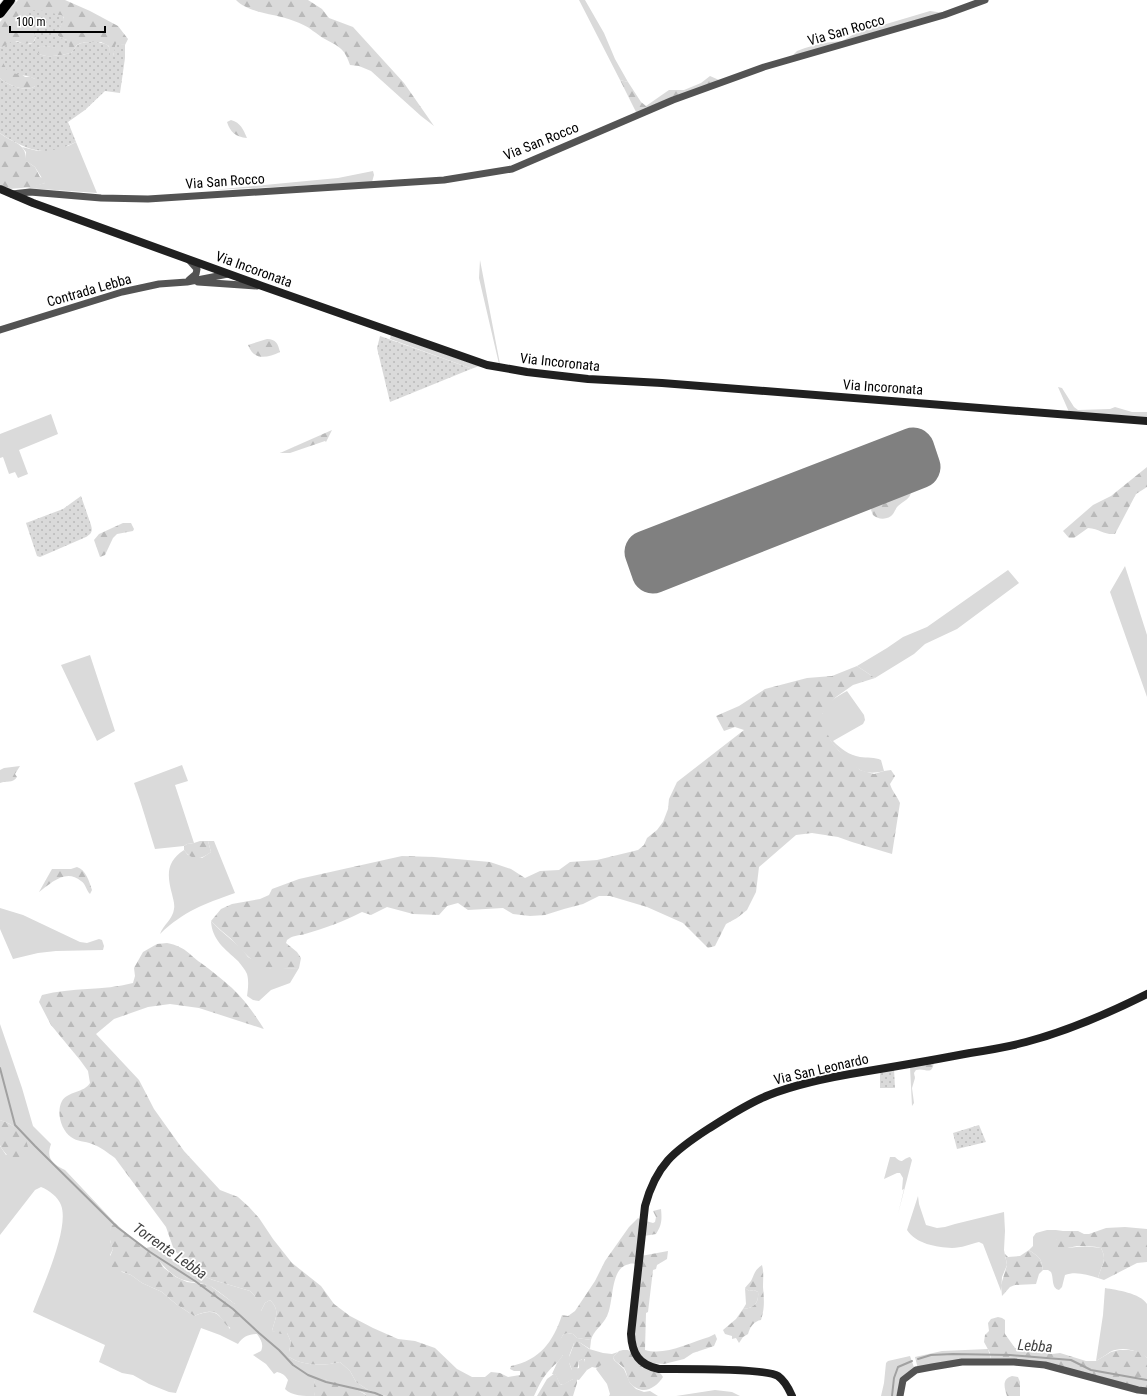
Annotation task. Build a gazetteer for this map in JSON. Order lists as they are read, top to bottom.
{
  "streets": {
    "main road": ["Via Incoronata", "Via San Leonardo"],
    "street": ["Via San Rocco", "Contrada Lebba"]
  },
  "crossings": [
    ["Via San Rocco", "Via Incoronata"]
  ],
  "water": ["Torrente Lebba", "Lebba"],
  "scale_bar": "100 m"
}
